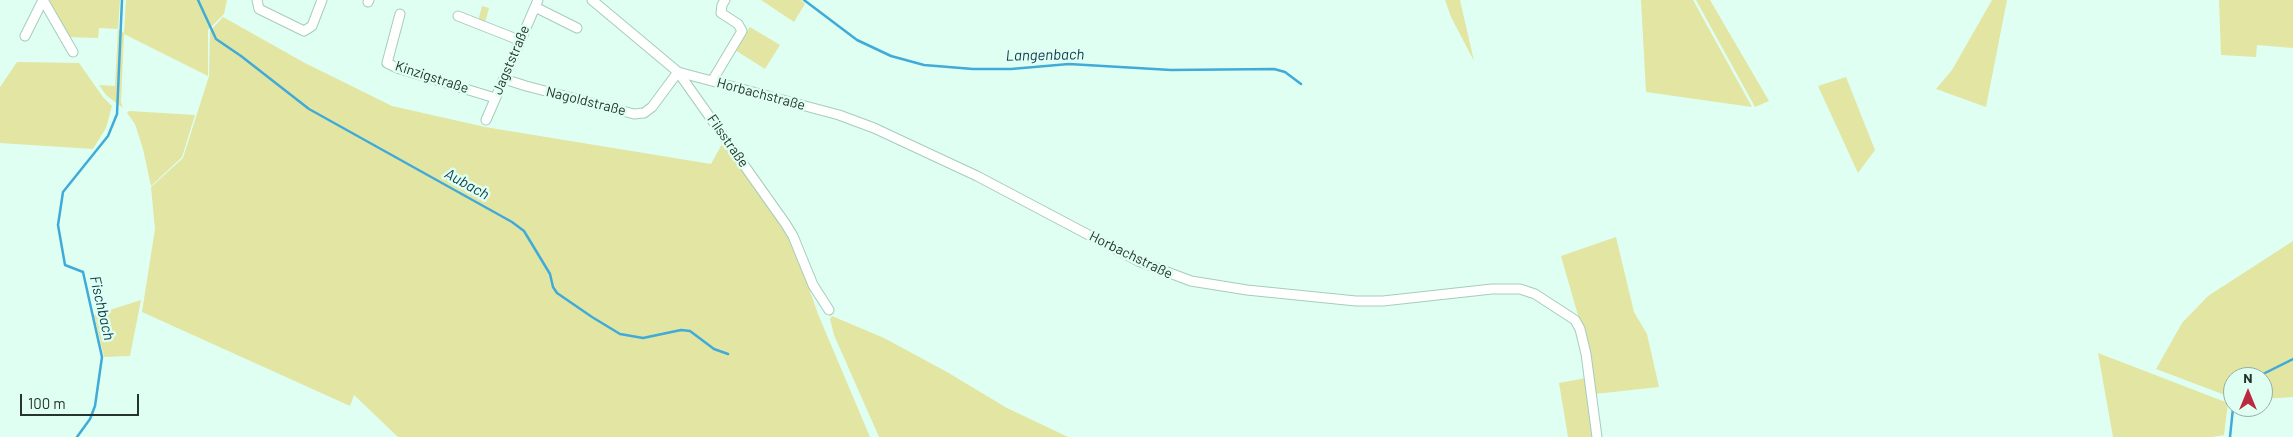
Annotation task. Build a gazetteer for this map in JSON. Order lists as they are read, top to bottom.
{
  "streets": {
    "street": [
      "Jagststraße",
      "Kinzigstraße",
      "Horbachstraße",
      "Nagoldstraße",
      "Filsstraße"
    ]
  },
  "crossings": [
    ["Jagststraße", "Kinzigstraße"],
    ["Jagststraße", "Nagoldstraße"],
    ["Horbachstraße", "Nagoldstraße"],
    ["Horbachstraße", "Filsstraße"],
    ["Nagoldstraße", "Filsstraße"]
  ],
  "water": ["Langenbach", "Aubach", "Fischbach"],
  "scale_bar": "100 m",
  "north": "top"
}
